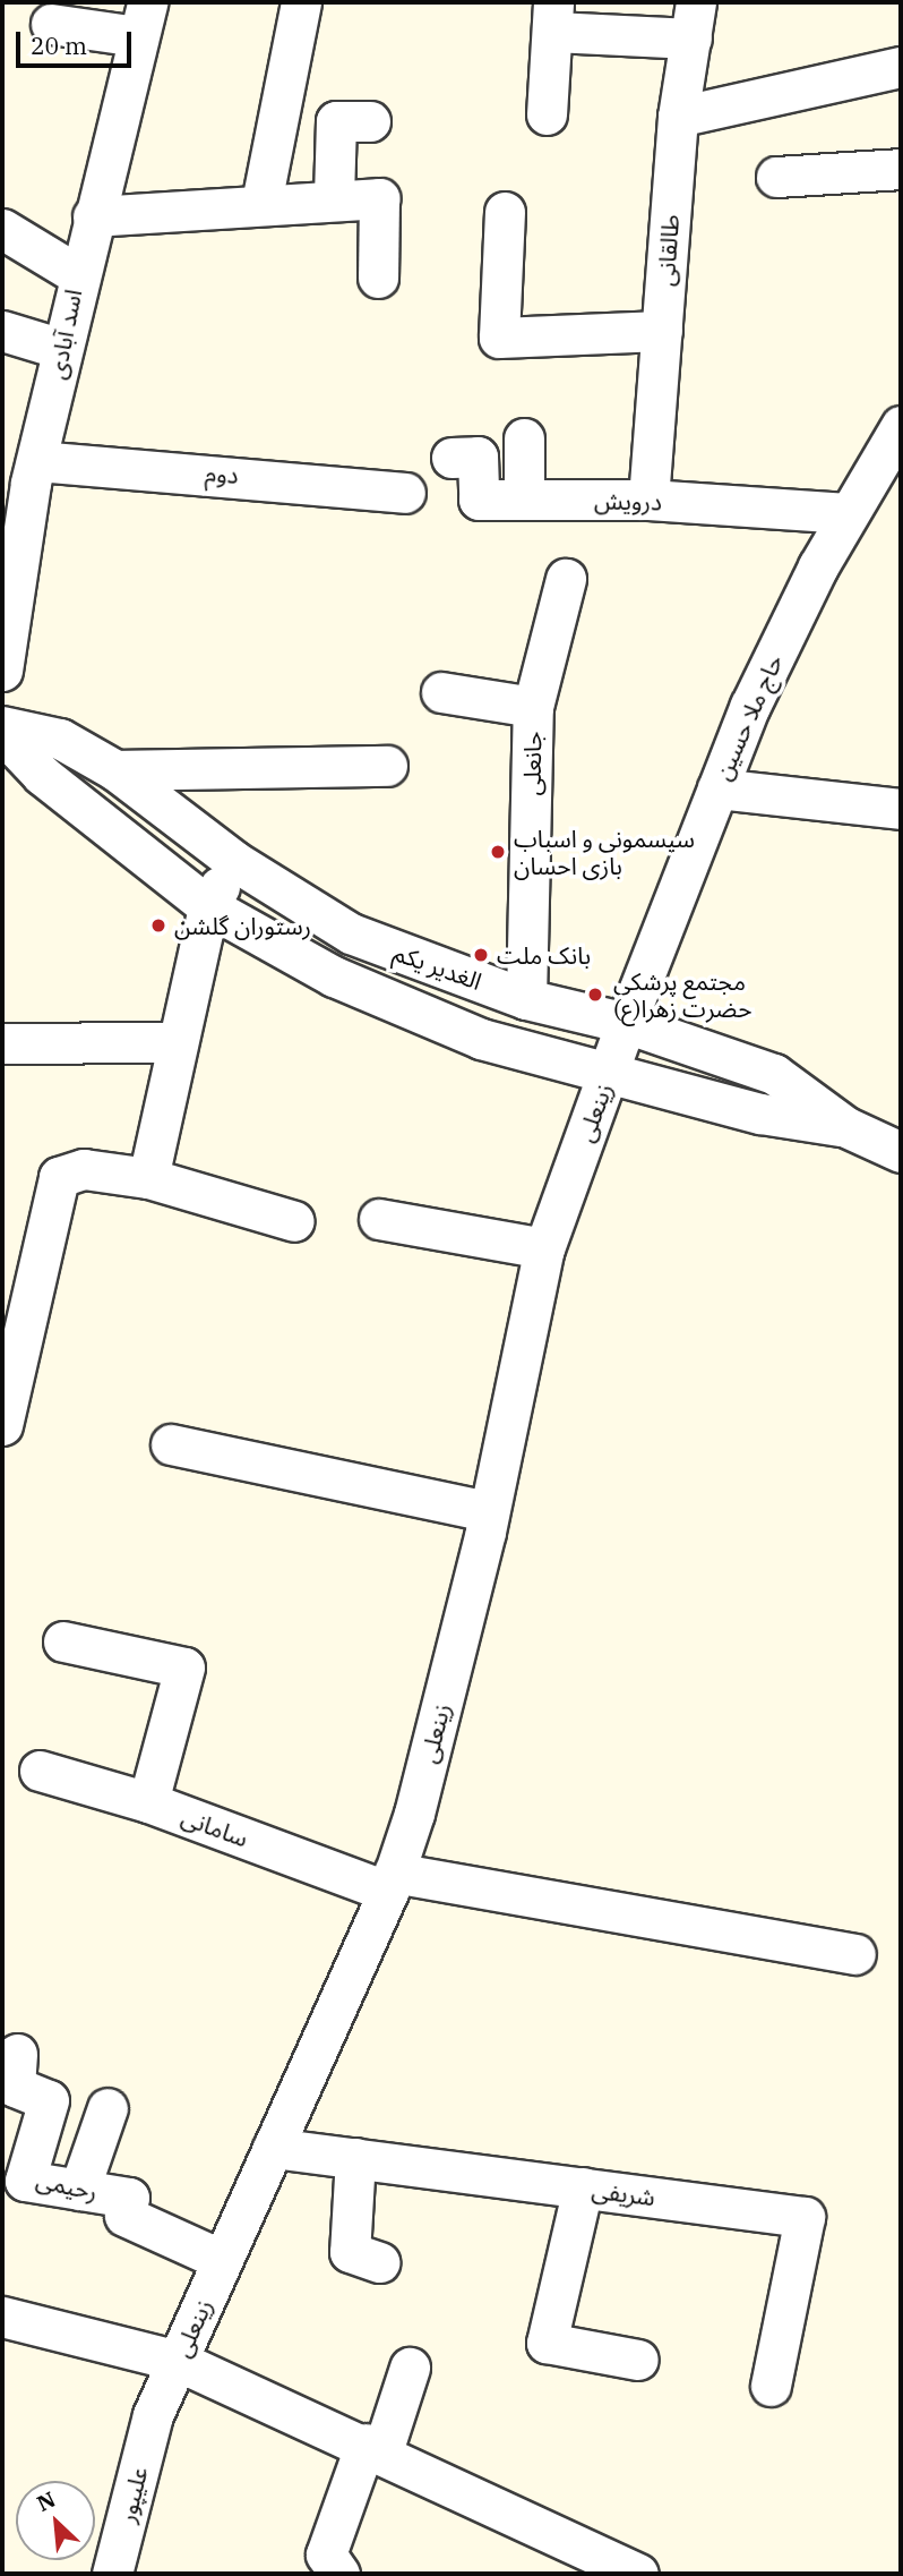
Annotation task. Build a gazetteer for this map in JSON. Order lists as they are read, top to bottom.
{
  "streets": {
    "street": [
      "طالقانی",
      "اسد آبادی",
      "دوم",
      "درویش",
      "حاج ملا حسین",
      "جانعلی",
      "الغدیر یکم",
      "زینعلی",
      "سامانی",
      "رحیمی",
      "شریفی",
      "علیپور"
    ]
  },
  "crossings": [
    ["طالقانی", "درویش"],
    ["اسد آبادی", "دوم"],
    ["درویش", "حاج ملا حسین"],
    ["حاج ملا حسین", "الغدیر یکم"],
    ["حاج ملا حسین", "زینعلی"],
    ["جانعلی", "الغدیر یکم"],
    ["الغدیر یکم", "زینعلی"],
    ["زینعلی", "سامانی"],
    ["زینعلی", "رحیمی"],
    ["زینعلی", "شریفی"],
    ["زینعلی", "علیپور"]
  ],
  "places": [
    "سیسمونی و اسباب بازی احسان",
    "رستوران گلشن",
    "بانک ملت",
    "مجتمع پرشکی حضرت زهرا(ع)"
  ],
  "scale_bar": "20 m",
  "north": "top left"
}
